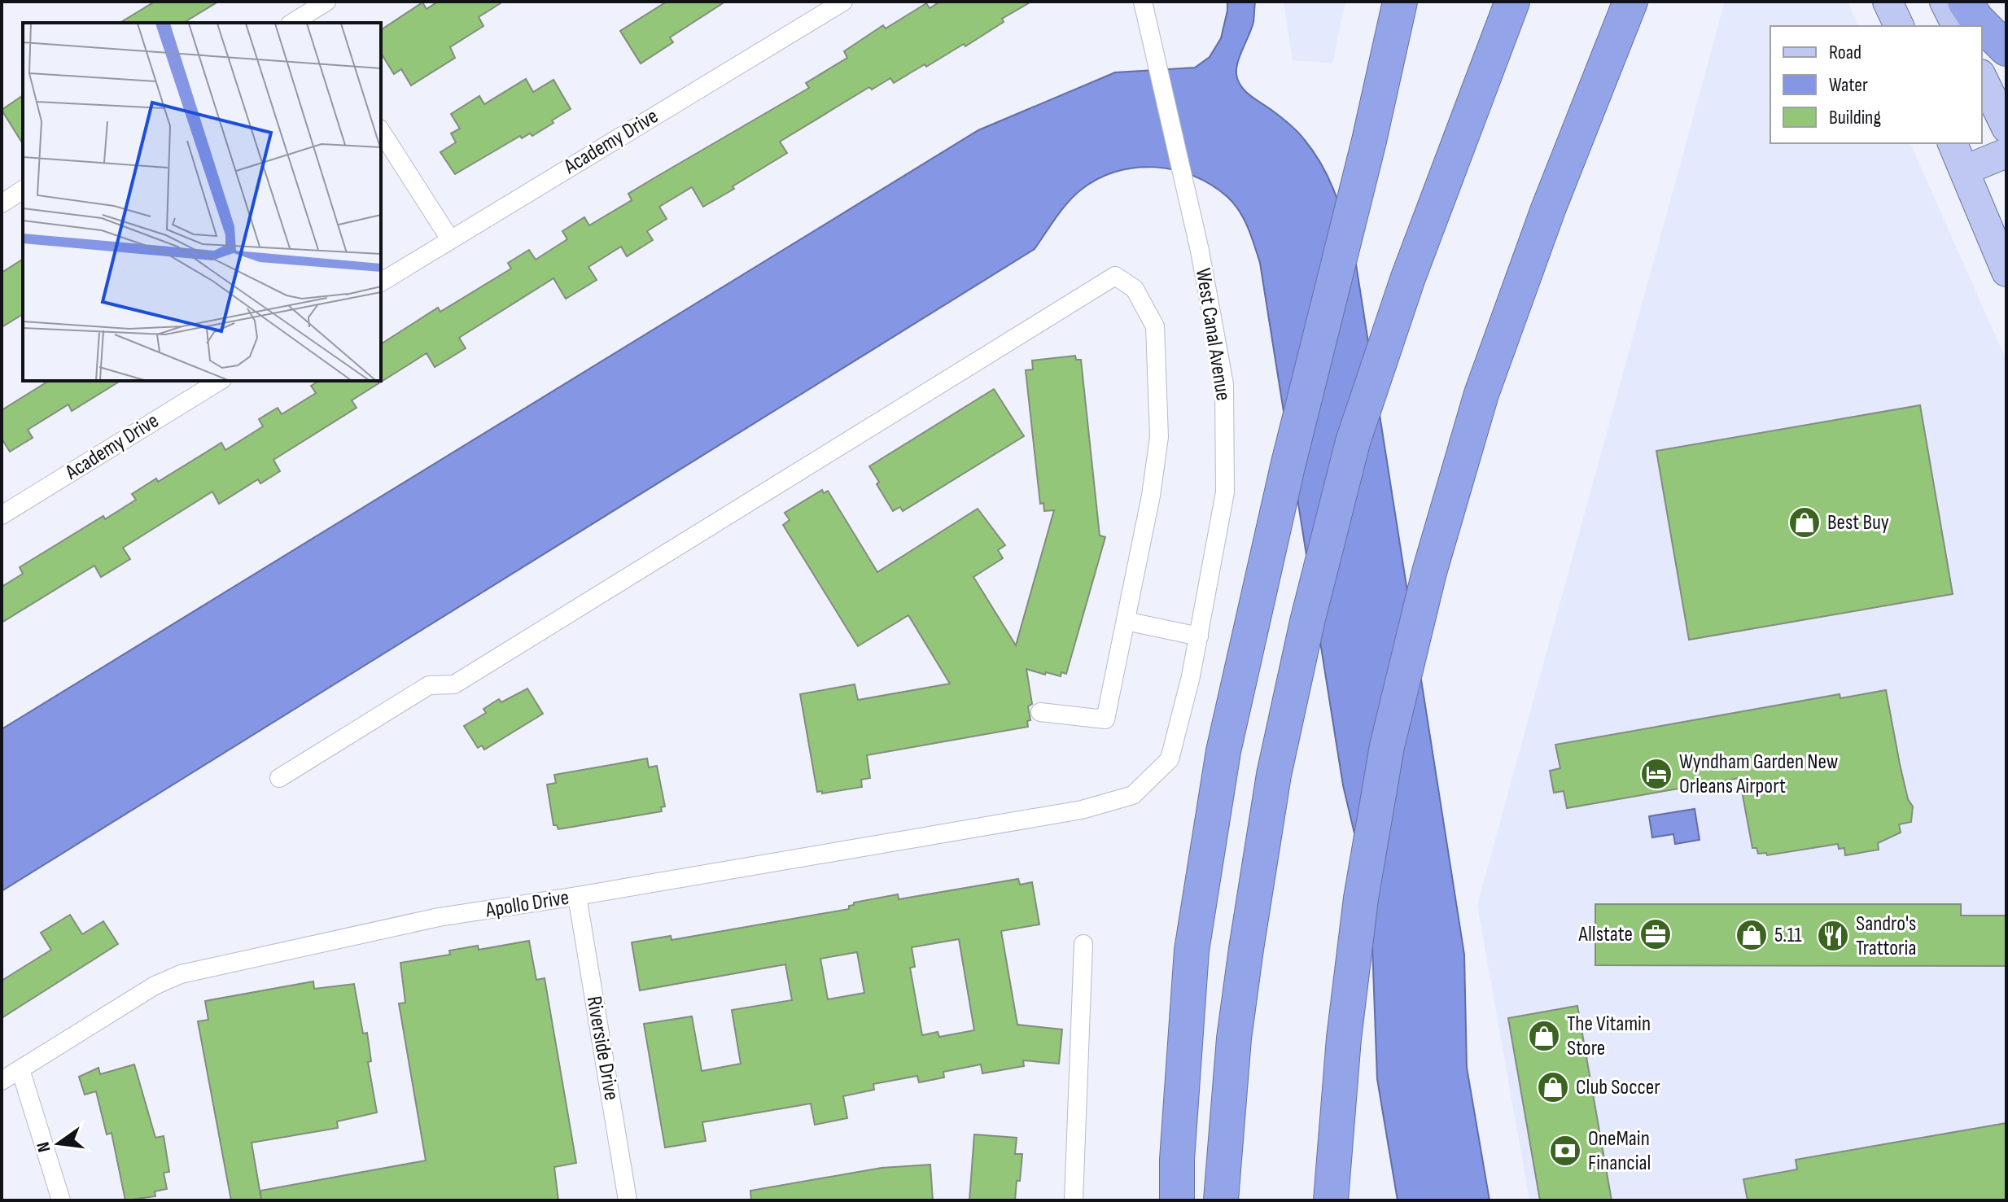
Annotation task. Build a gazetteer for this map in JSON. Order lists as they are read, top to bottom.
{
  "streets": {
    "street": [
      "Academy Drive",
      "West Canal Avenue",
      "Apollo Drive",
      "Riverside Drive"
    ]
  },
  "crossings": [
    ["West Canal Avenue", "Apollo Drive"],
    ["Apollo Drive", "Riverside Drive"]
  ],
  "places": {
    "shop": [
      "Best Buy",
      "5.11",
      "The Vitamin Store",
      "Club Soccer"
    ],
    "hotel": ["Wyndham Garden New Orleans Airport"],
    "office": ["Allstate"],
    "restaurant": ["Sandro's Trattoria"],
    "bank": ["OneMain Financial"]
  },
  "legend": ["Road", "Water", "Building"],
  "north": "left"
}
